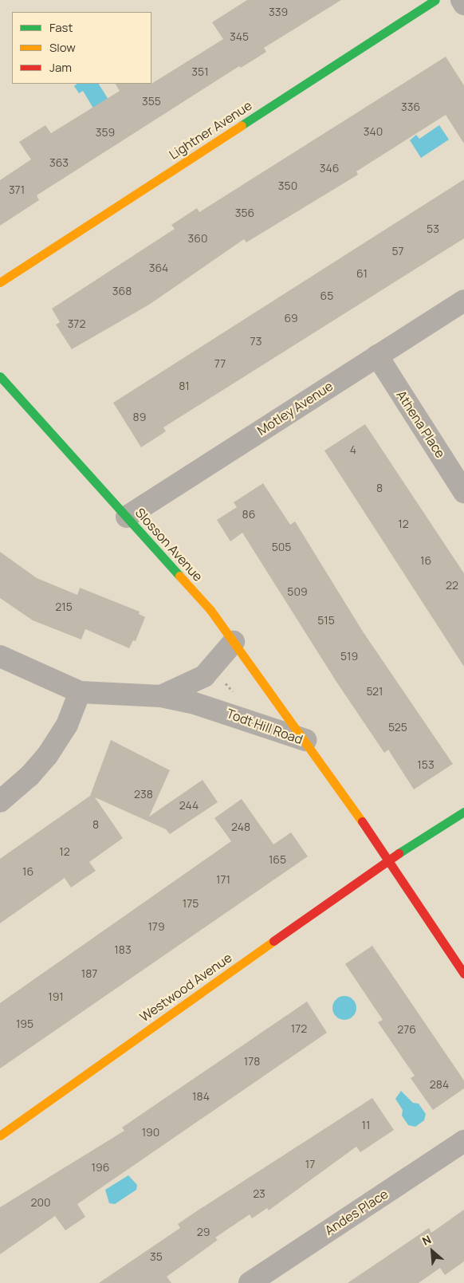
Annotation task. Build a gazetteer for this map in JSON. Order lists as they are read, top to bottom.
{
  "streets": {
    "street": [
      "Lightner Avenue",
      "Motley Avenue",
      "Athena Place",
      "Slosson Avenue",
      "Todt Hill Road",
      "Westwood Avenue",
      "Andes Place"
    ]
  },
  "crossings": [
    ["Motley Avenue", "Athena Place"],
    ["Motley Avenue", "Slosson Avenue"],
    ["Slosson Avenue", "Todt Hill Road"],
    ["Todt Hill Road", "Westwood Avenue"]
  ],
  "house_numbers": [
    "339",
    "345",
    "351",
    "355",
    "336",
    "340",
    "359",
    "363",
    "346",
    "350",
    "371",
    "356",
    "53",
    "360",
    "57",
    "364",
    "61",
    "368",
    "65",
    "69",
    "372",
    "73",
    "77",
    "81",
    "89",
    "4",
    "8",
    "86",
    "12",
    "505",
    "16",
    "22",
    "509",
    "215",
    "515",
    "519",
    "521",
    "525",
    "153",
    "238",
    "244",
    "8",
    "248",
    "12",
    "165",
    "16",
    "171",
    "175",
    "179",
    "183",
    "187",
    "191",
    "195",
    "172",
    "276",
    "178",
    "284",
    "184",
    "11",
    "190",
    "17",
    "196",
    "23",
    "200",
    "29",
    "35"
  ],
  "legend": ["Fast", "Slow", "Jam"],
  "north": "top left"
}
